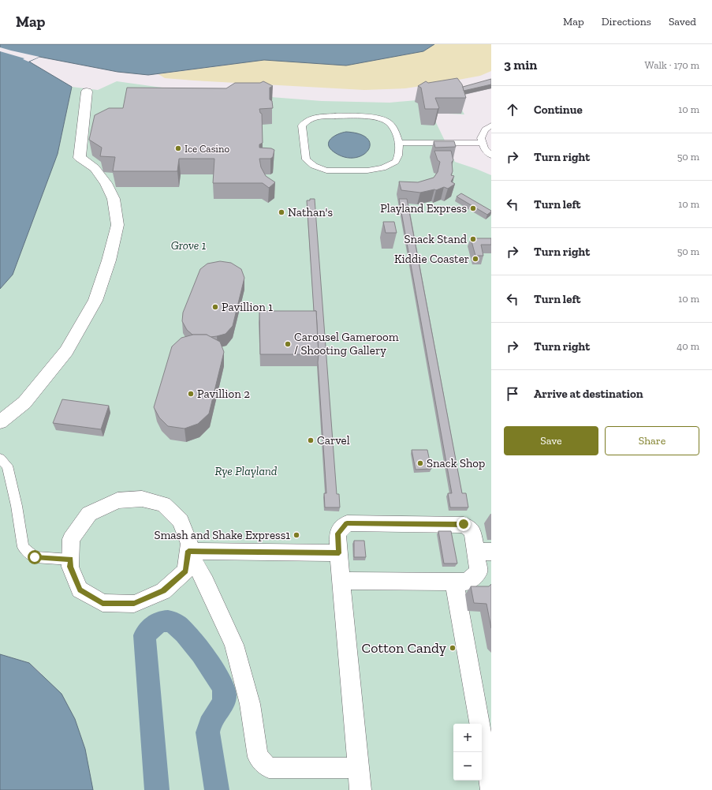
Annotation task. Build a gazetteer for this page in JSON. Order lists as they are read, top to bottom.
{
  "parks": ["Grove 1", "Rye Playland"],
  "places": [
    "Ice Casino",
    "Playland Express",
    "Nathan's",
    "Snack Stand",
    "Kiddie Coaster",
    "Pavillion 1",
    "Carousel Gameroom / Shooting Gallery",
    "Pavillion 2",
    "Carvel",
    "Snack Shop",
    "Smash and Shake Express1",
    "Cotton Candy"
  ],
  "page": {
    "header": "Map",
    "nav": ["Map", "Directions", "Saved"],
    "heading": ["3 min", "Walk · 170 m"],
    "list": [
      ["Continue", "10 m"],
      ["Turn right", "50 m"],
      ["Turn left", "10 m"],
      ["Turn right", "50 m"],
      ["Turn left", "10 m"],
      ["Turn right", "40 m"],
      "Arrive at destination"
    ],
    "buttons": ["Save", "Share"],
    "map_buttons": ["+", "−"]
  }
}
